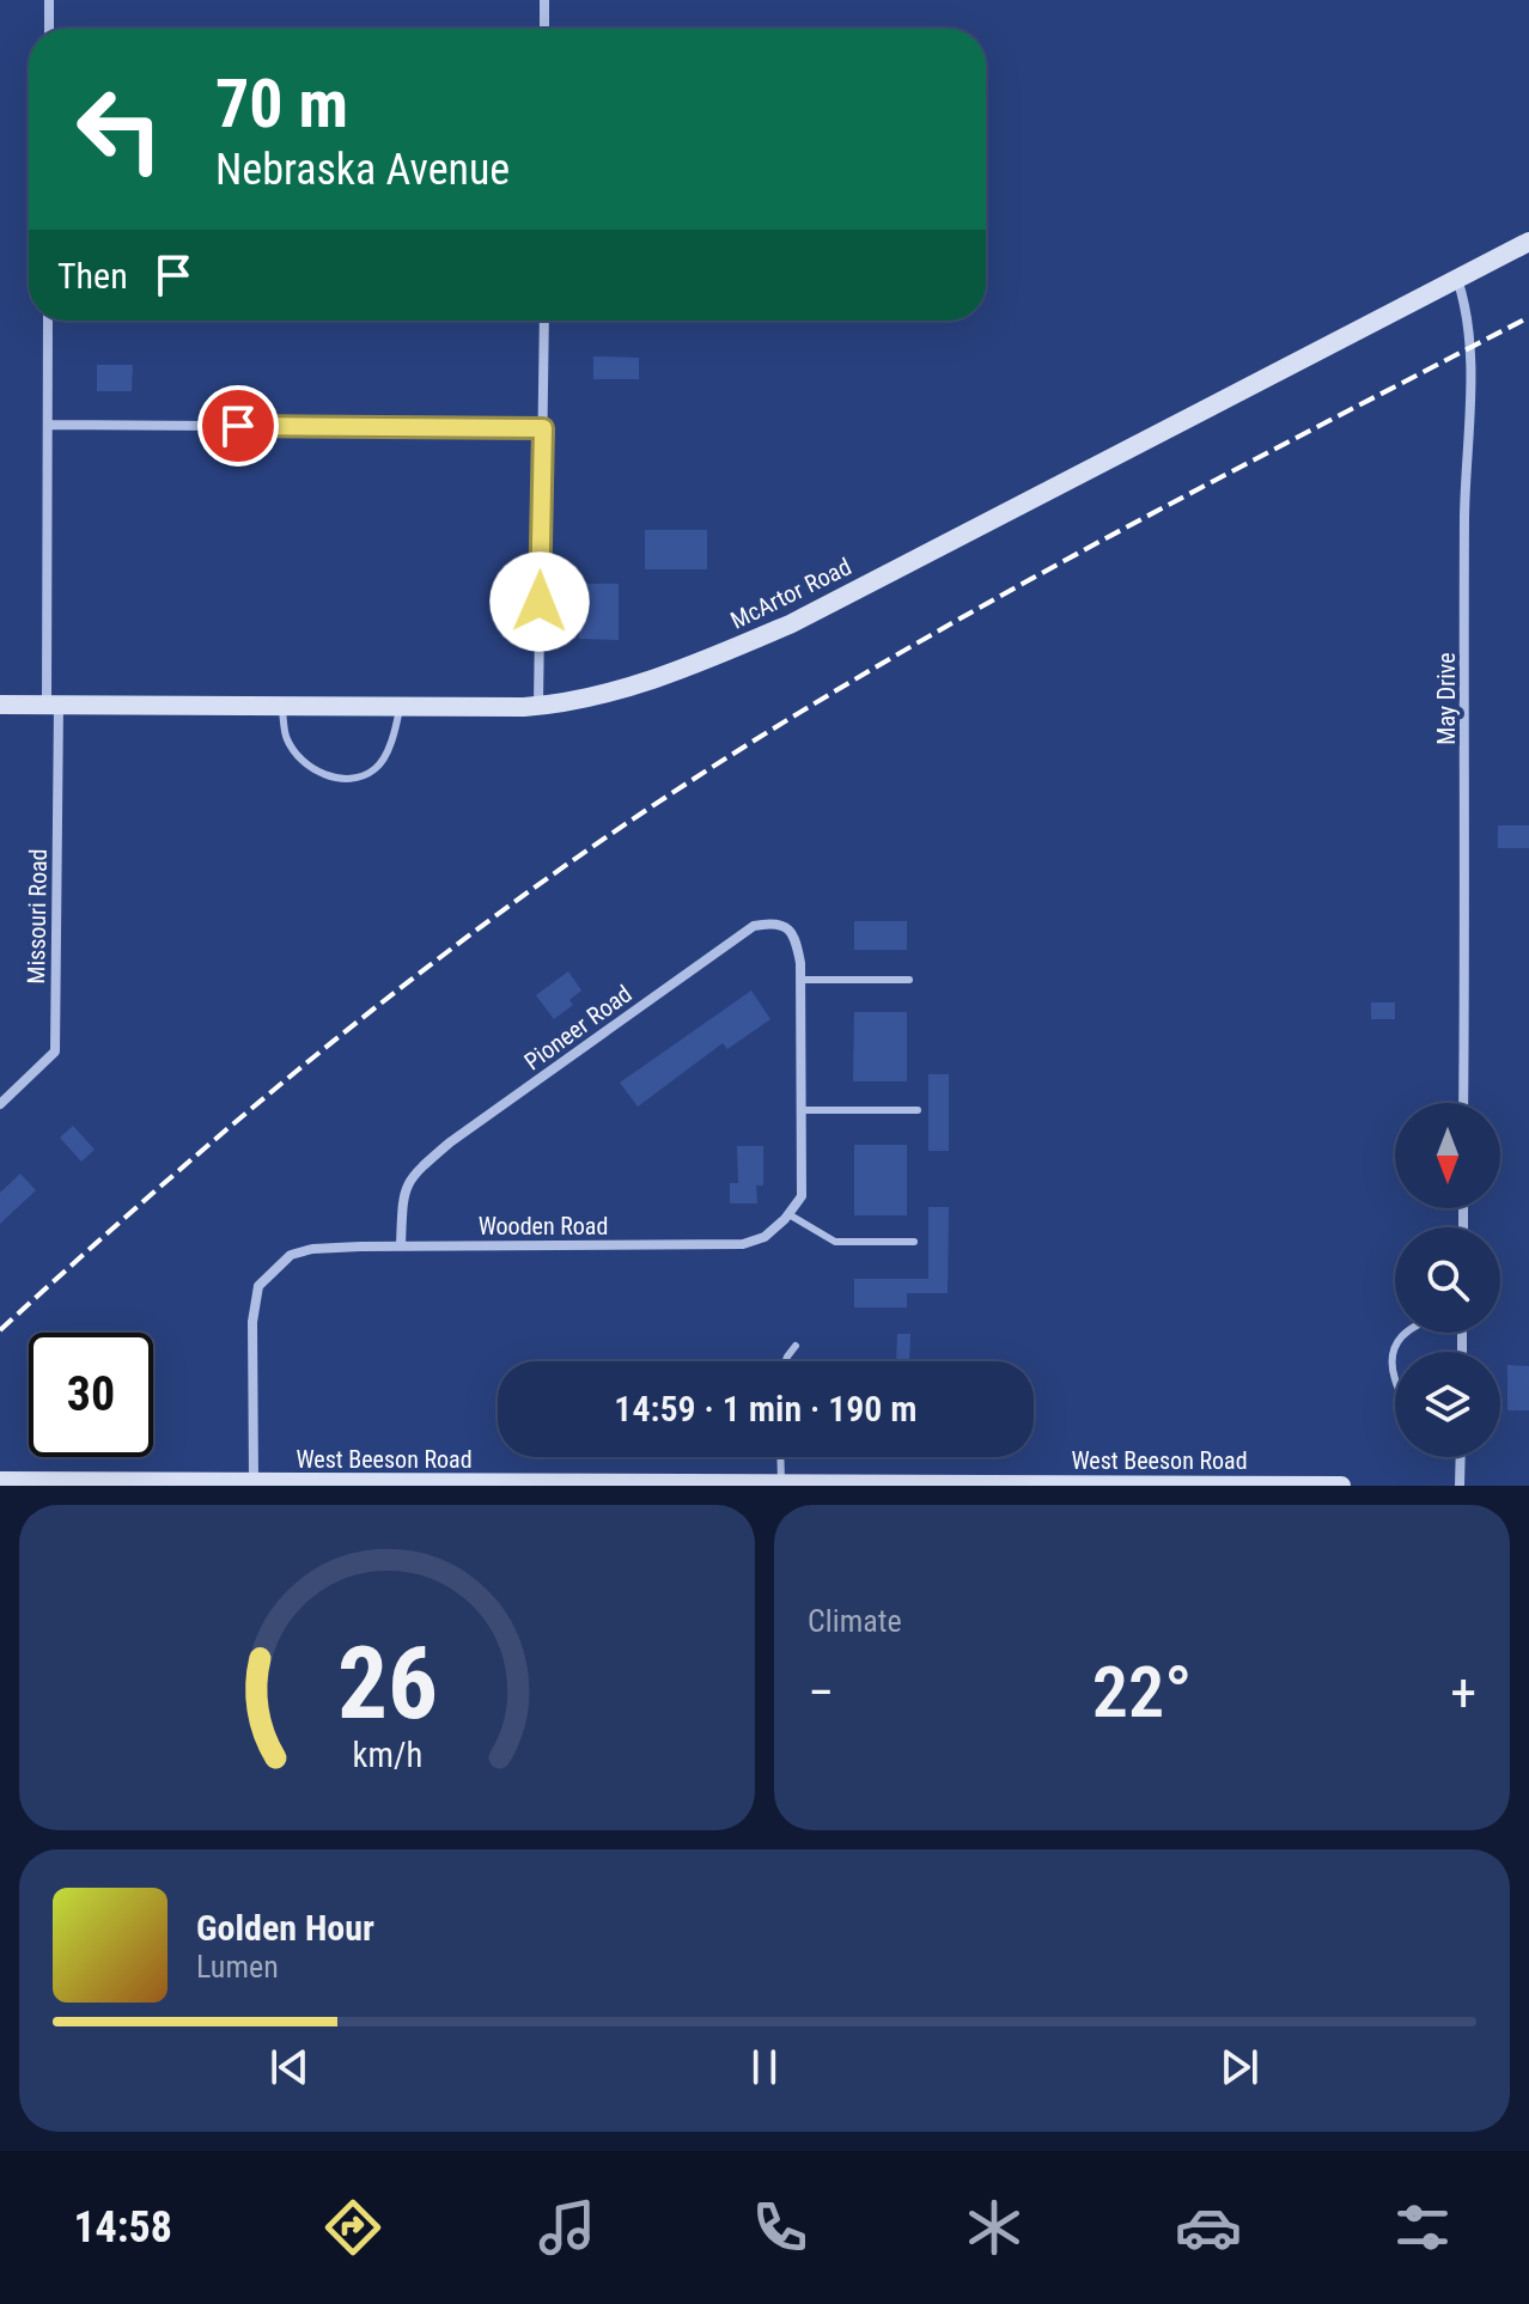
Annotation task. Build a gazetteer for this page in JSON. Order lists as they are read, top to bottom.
{
  "streets": {
    "main road": ["McArtor Road", "West Beeson Road"],
    "street": [
      "May Drive",
      "Missouri Road",
      "Pioneer Road",
      "Wooden Road"
    ]
  },
  "crossings": [
    ["McArtor Road", "May Drive"],
    ["McArtor Road", "Missouri Road"],
    ["Pioneer Road", "Wooden Road"],
    ["Wooden Road", "West Beeson Road"]
  ],
  "north": "bottom",
  "page": {
    "turn": ["70 m", "Nebraska Avenue"],
    "then": "Then",
    "limit": "30",
    "trip": "14:59 · 1 min · 190 m",
    "tile": "Climate",
    "heat": ["−", "22°", "+"],
    "song": ["Golden Hour", "Lumen"],
    "tabs": "14:58",
    "gauge": ["26", "km/h"]
  }
}
